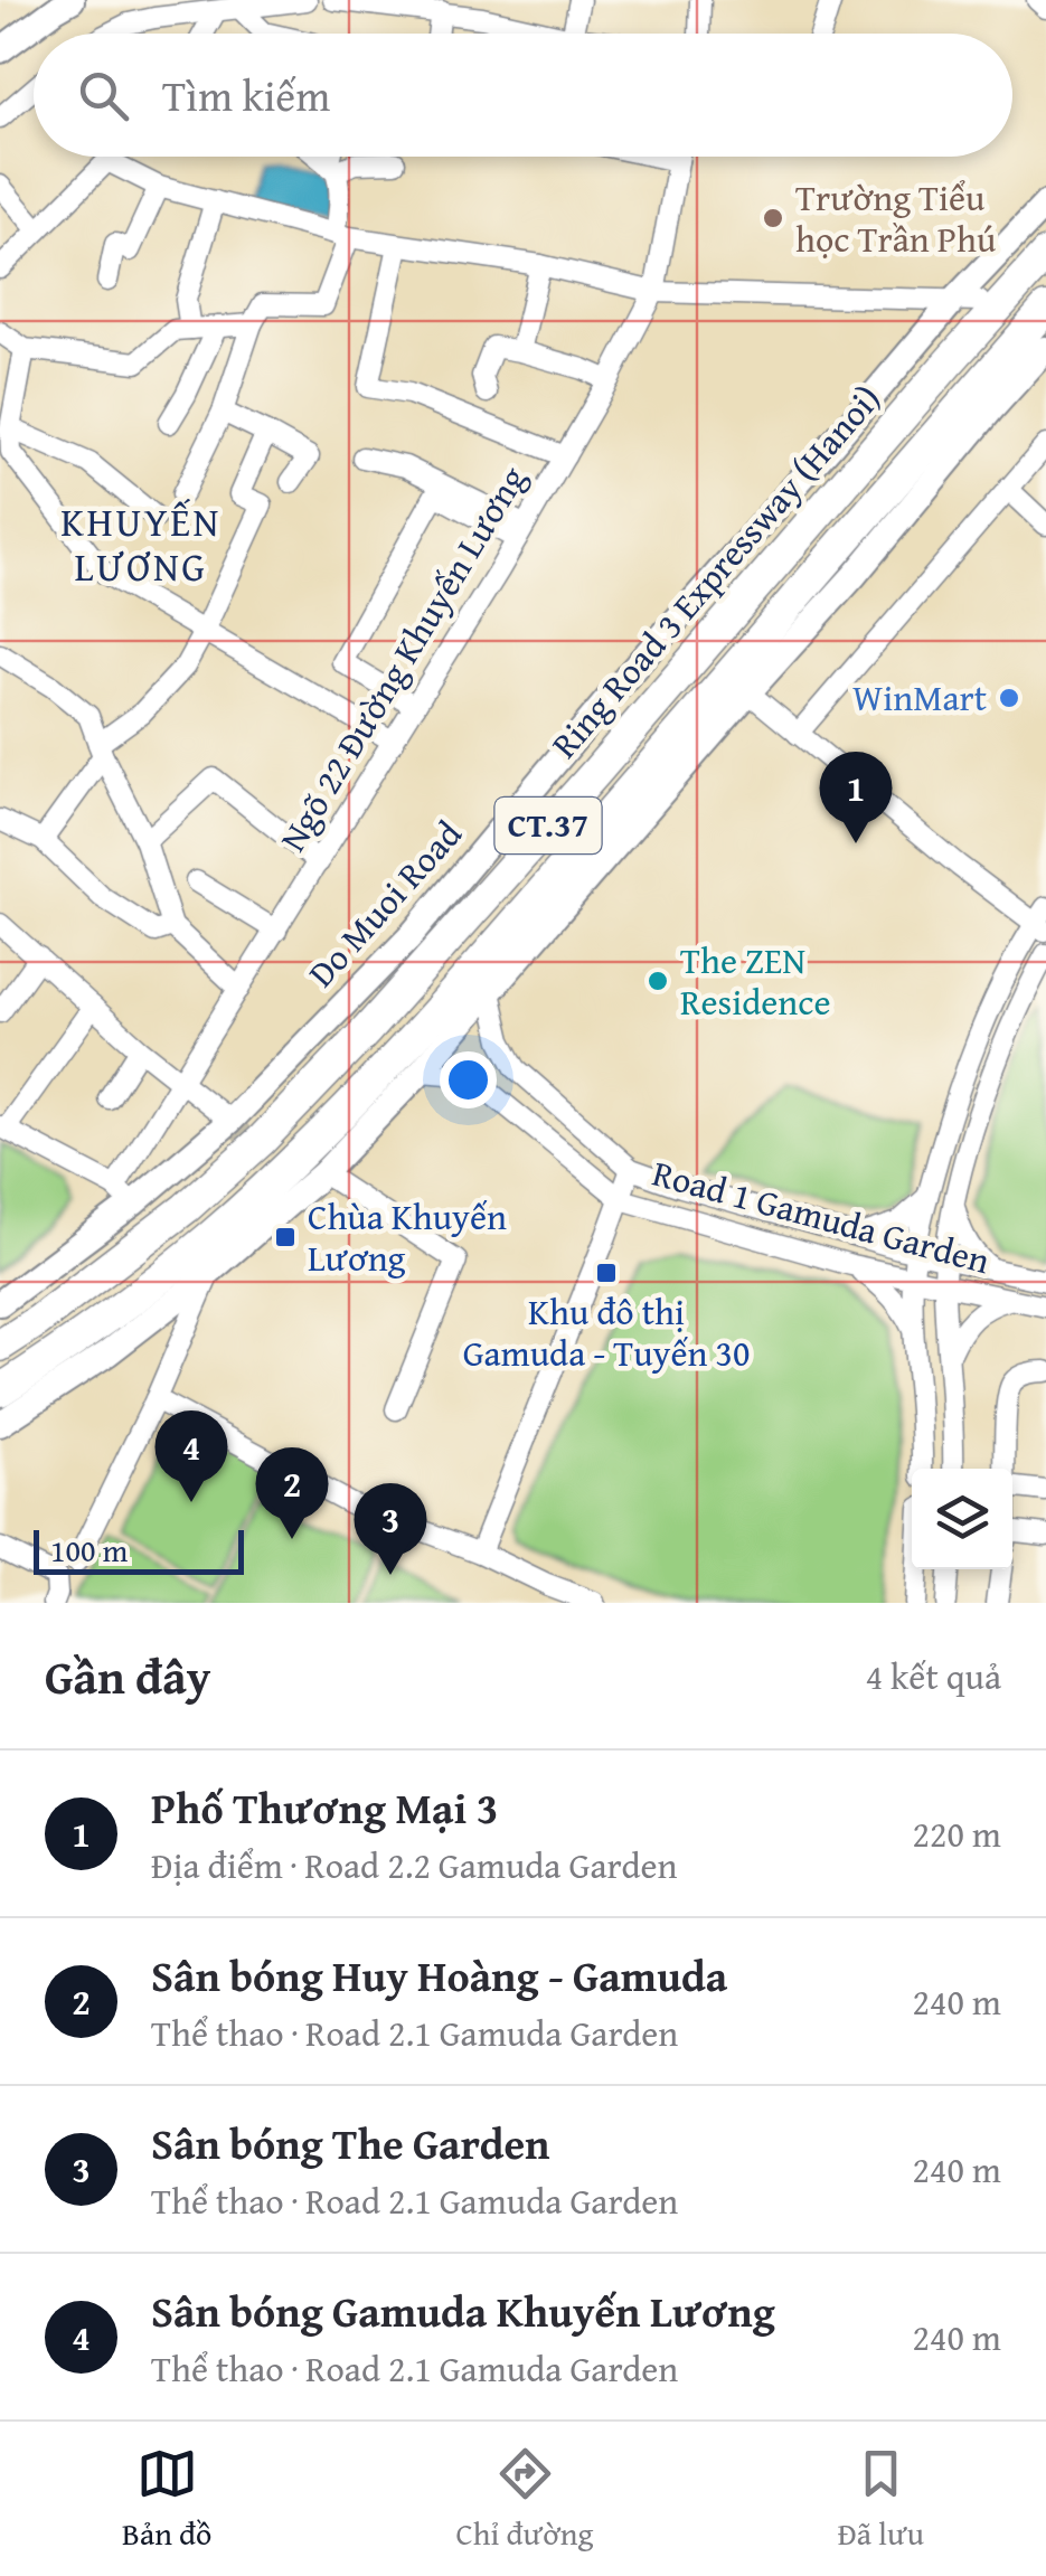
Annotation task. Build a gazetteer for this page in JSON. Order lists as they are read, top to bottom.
{
  "streets": {
    "highway": ["Ring Road 3 Expressway (Hanoi)", "CT.37"],
    "main road": ["Do Muoi Road"],
    "street": ["Ngõ 22 Đường Khuyến Lương", "Road 1 Gamuda Garden"]
  },
  "crossings": [
    ["Ngõ 22 Đường Khuyến Lương", "Do Muoi Road"]
  ],
  "districts": ["KHUYẾN LƯƠNG"],
  "places": {
    "other": ["Trường Tiểu học Trần Phú", "WinMart", "The ZEN Residence"],
    "transit": ["Chùa Khuyến Lương", "Khu đô thị Gamuda - Tuyến 30"]
  },
  "scale_bar": "100 m",
  "page": {
    "search": "Tìm kiếm",
    "pins": [
      "1",
      "4",
      "2",
      "3"
    ],
    "scale": "100 m",
    "heading": ["Gần đây", "4 kết quả"],
    "list": [
      {
        "mark": "1",
        "name": "Phố Thương Mại 3",
        "note": "Địa điểm · Road 2.2 Gamuda Garden",
        "value": "220 m"
      },
      {
        "mark": "2",
        "name": "Sân bóng Huy Hoàng - Gamuda",
        "note": "Thể thao · Road 2.1 Gamuda Garden",
        "value": "240 m"
      },
      {
        "mark": "3",
        "name": "Sân bóng The Garden",
        "note": "Thể thao · Road 2.1 Gamuda Garden",
        "value": "240 m"
      },
      {
        "mark": "4",
        "name": "Sân bóng Gamuda Khuyến Lương",
        "note": "Thể thao · Road 2.1 Gamuda Garden",
        "value": "240 m"
      }
    ],
    "nav": ["Bản đồ", "Chỉ đường", "Đã lưu"]
  }
}
